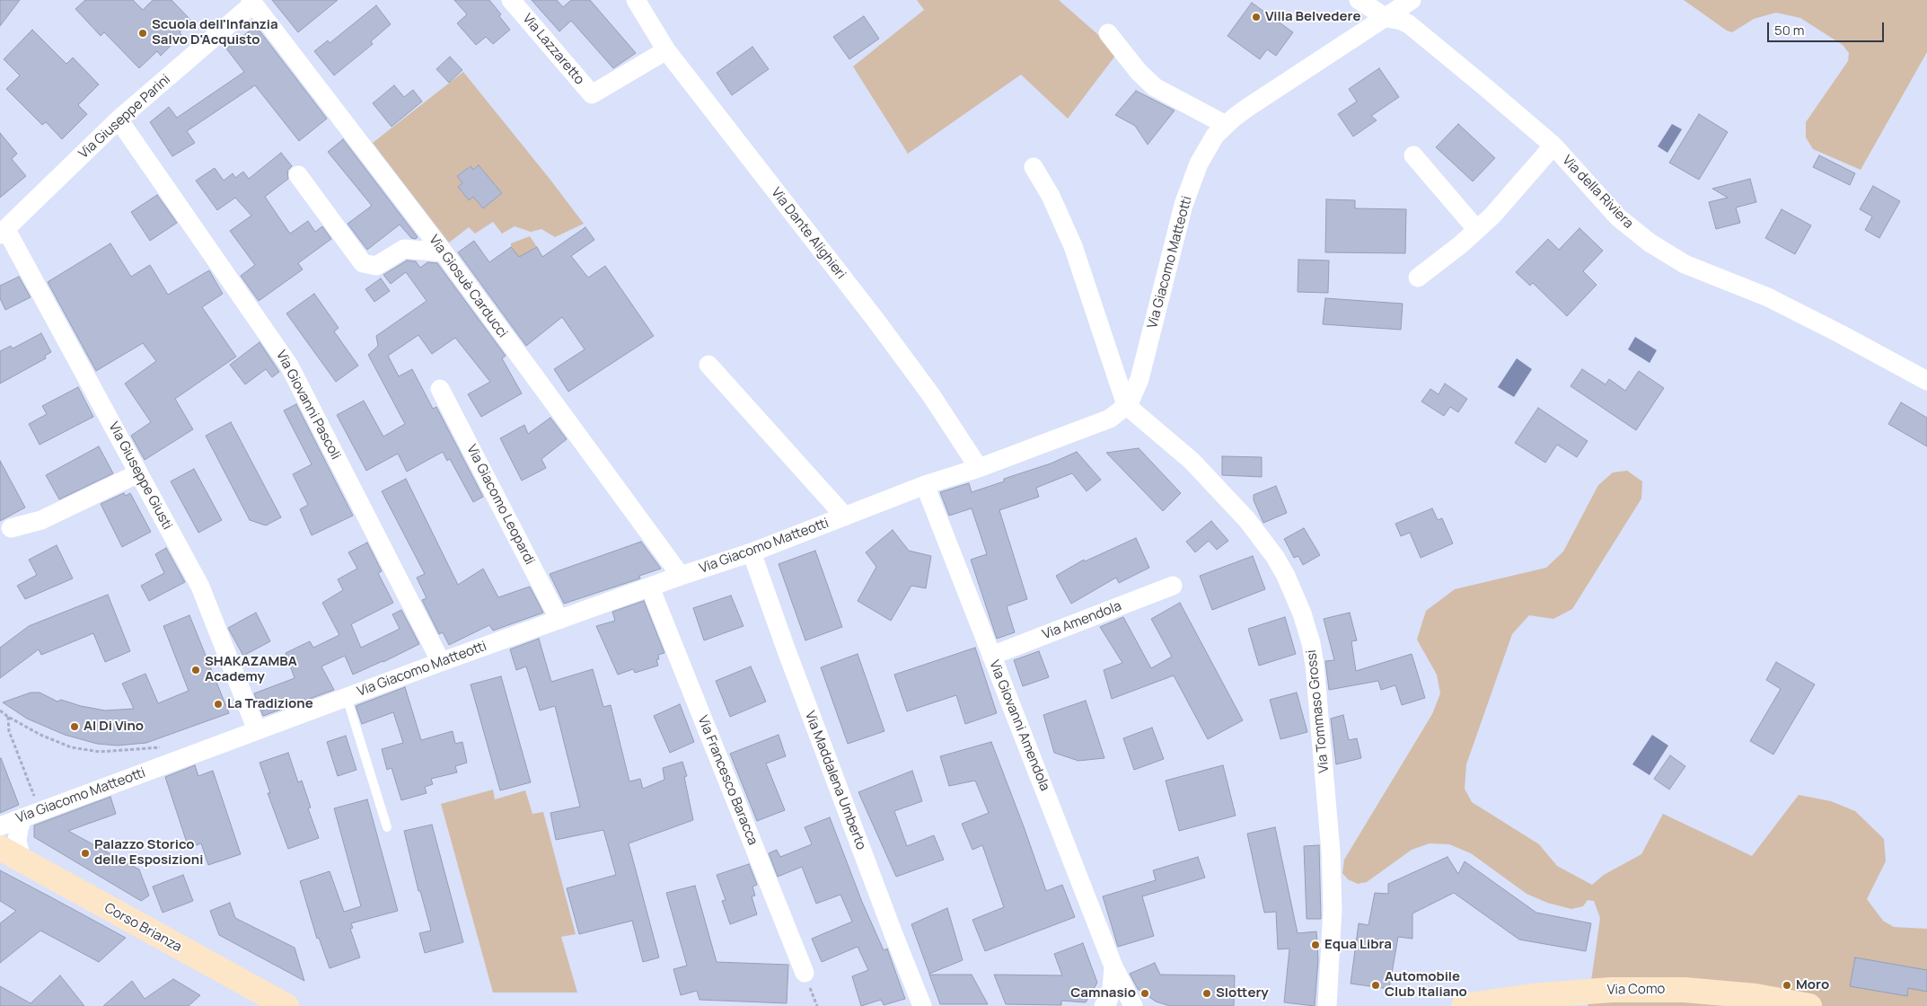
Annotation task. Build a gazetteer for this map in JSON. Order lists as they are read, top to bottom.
{
  "streets": {
    "main road": ["Corso Brianza", "Via Como"],
    "street": [
      "Via Lazzaretto",
      "Via Giuseppe Parini",
      "Via della Riviera",
      "Via Dante Alighieri",
      "Via Giacomo Matteotti",
      "Via Giosuè Carducci",
      "Via Giovanni Pascoli",
      "Via Giuseppe Giusti",
      "Via Giacomo Leopardi",
      "Via Amendola",
      "Via Tommaso Grossi",
      "Via Giovanni Amendola",
      "Via Francesco Baracca",
      "Via Maddalena Umberto"
    ]
  },
  "crossings": [
    ["Via Lazzaretto", "Via Dante Alighieri"],
    ["Via Giuseppe Parini", "Via Giosuè Carducci"],
    ["Via Giuseppe Parini", "Via Giovanni Pascoli"],
    ["Via Giuseppe Parini", "Via Giuseppe Giusti"],
    ["Via della Riviera", "Via Giacomo Matteotti"],
    ["Via Dante Alighieri", "Via Giacomo Matteotti"],
    ["Via Giacomo Matteotti", "Via Giosuè Carducci"],
    ["Via Giacomo Matteotti", "Via Giovanni Pascoli"],
    ["Via Giacomo Matteotti", "Via Giuseppe Giusti"],
    ["Via Giacomo Matteotti", "Via Giacomo Leopardi"],
    ["Via Giacomo Matteotti", "Via Tommaso Grossi"],
    ["Via Giacomo Matteotti", "Via Giovanni Amendola"],
    ["Via Giacomo Matteotti", "Via Francesco Baracca"],
    ["Via Giacomo Matteotti", "Via Maddalena Umberto"],
    ["Via Amendola", "Via Giovanni Amendola"]
  ],
  "places": [
    "Villa Belvedere",
    "Scuola dell'Infanzia Salvo D'Acquisto",
    "SHAKAZAMBA Academy",
    "La Tradizione",
    "Al Di Vino",
    "Palazzo Storico delle Esposizioni",
    "Equa Libra",
    "Automobile Club Italiano",
    "Moro",
    "Camnasio",
    "Slottery"
  ],
  "scale_bar": "50 m"
}
